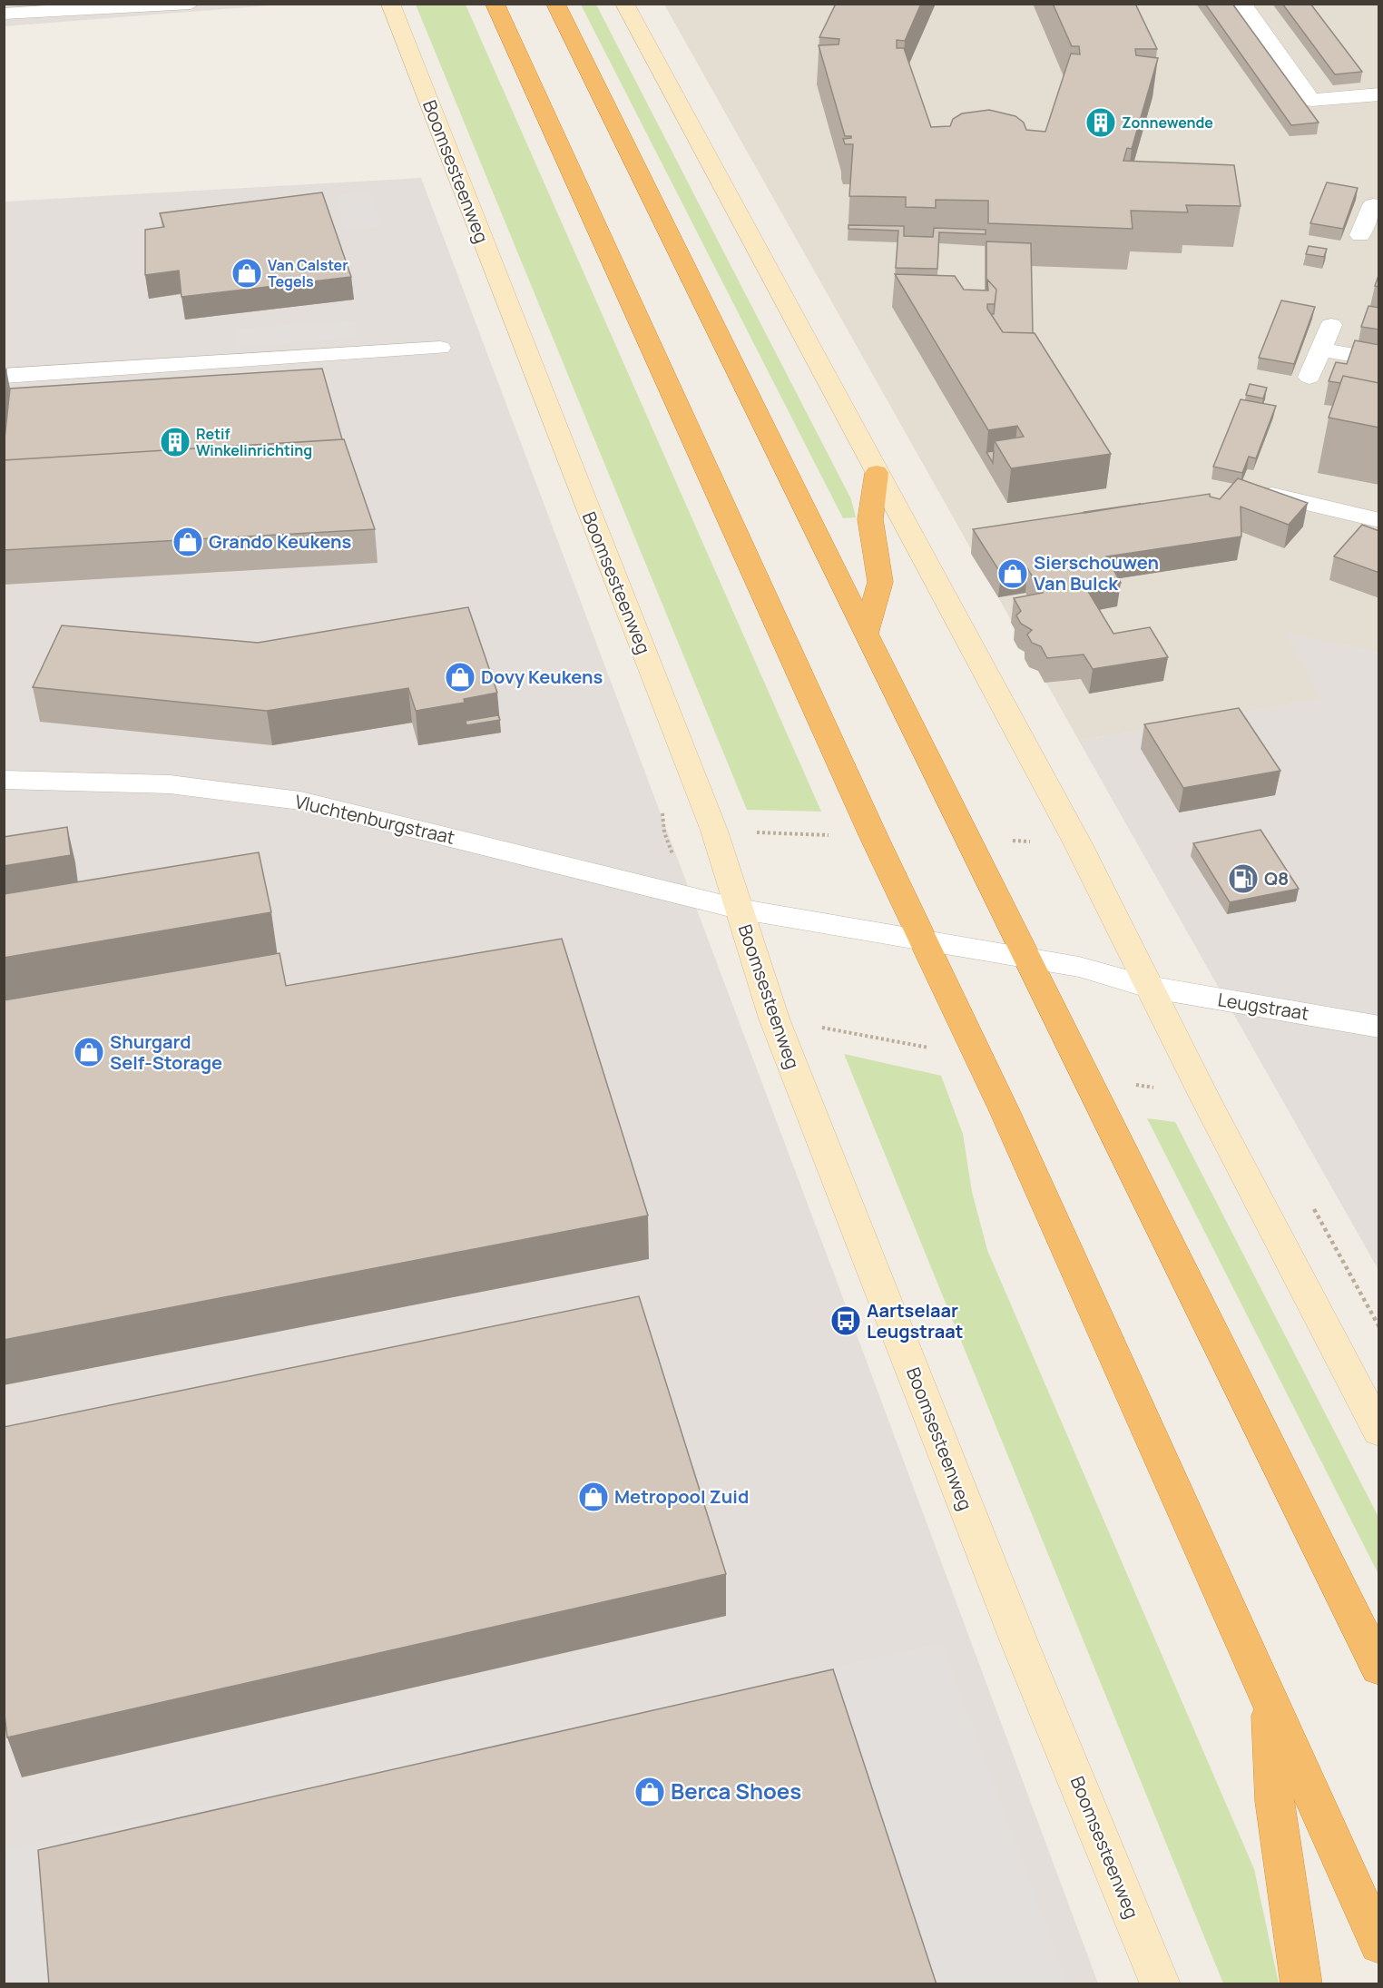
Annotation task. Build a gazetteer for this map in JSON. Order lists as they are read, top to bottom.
{
  "streets": {
    "main road": ["Boomsesteenweg"],
    "street": ["Vluchtenburgstraat", "Leugstraat"]
  },
  "crossings": [
    ["Boomsesteenweg", "Vluchtenburgstraat"],
    ["Vluchtenburgstraat", "Leugstraat"]
  ],
  "places": {
    "building": ["Zonnewende", "Retif Winkelinrichting"],
    "shop": [
      "Van Calster Tegels",
      "Grando Keukens",
      "Sierschouwen Van Bulck",
      "Dovy Keukens",
      "Shurgard Self-Storage",
      "Metropool Zuid",
      "Berca Shoes"
    ],
    "fuel station": ["Q8"],
    "bus stop": ["Aartselaar Leugstraat"]
  }
}
